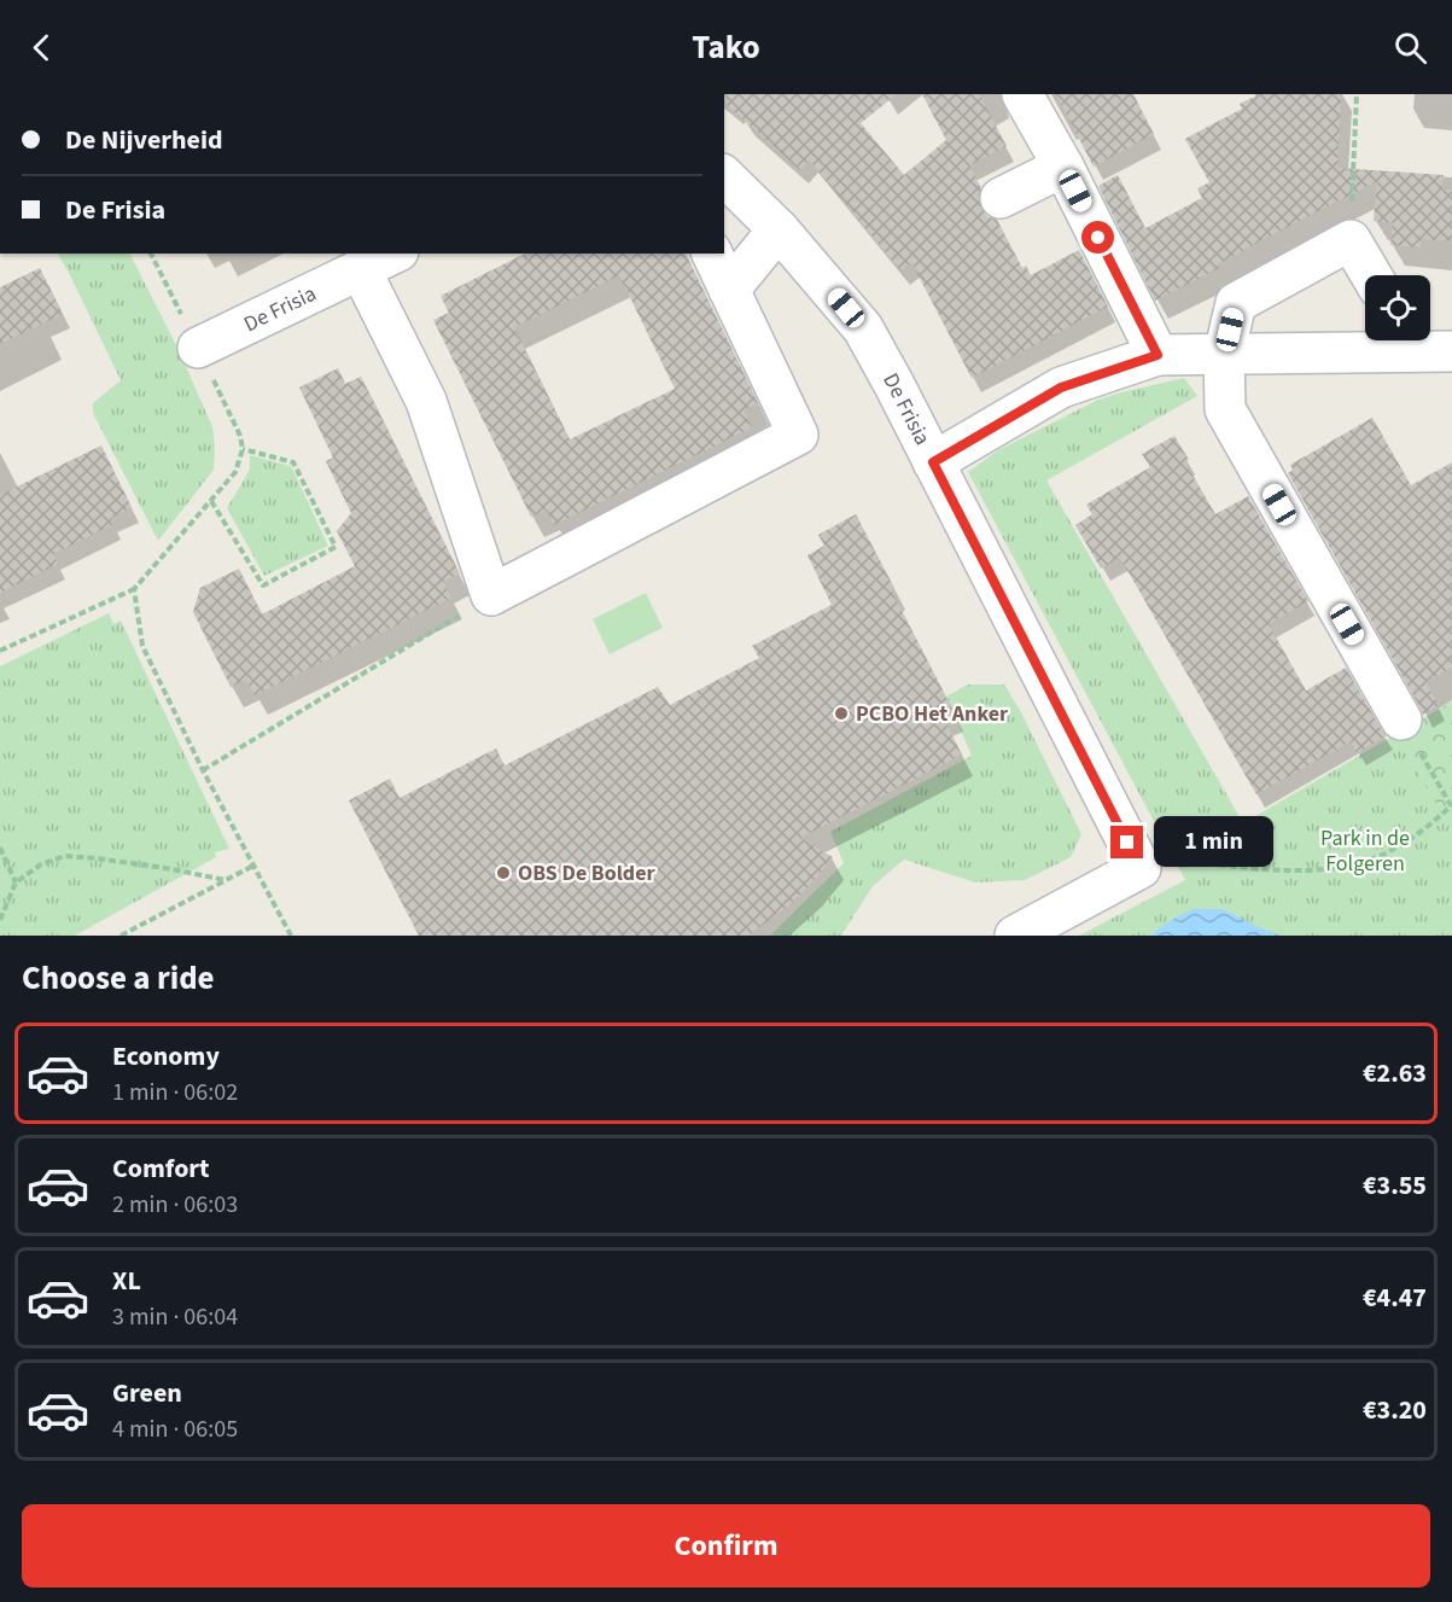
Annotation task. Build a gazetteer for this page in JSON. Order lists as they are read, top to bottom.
{
  "streets": {
    "street": ["De Frisia"]
  },
  "parks": ["Park in de Folgeren"],
  "places": ["PCBO Het Anker", "OBS De Bolder"],
  "page": {
    "header": "Tako",
    "banner": ["De Nijverheid", "De Frisia"],
    "bubble": "1 min",
    "heading": "Choose a ride",
    "list": [
      {
        "name": "Economy",
        "note": "1 min · 06:02",
        "value": "€2.63"
      },
      {
        "name": "Comfort",
        "note": "2 min · 06:03",
        "value": "€3.55"
      },
      {
        "name": "XL",
        "note": "3 min · 06:04",
        "value": "€4.47"
      },
      {
        "name": "Green",
        "note": "4 min · 06:05",
        "value": "€3.20"
      }
    ],
    "buttons": "Confirm"
  }
}
